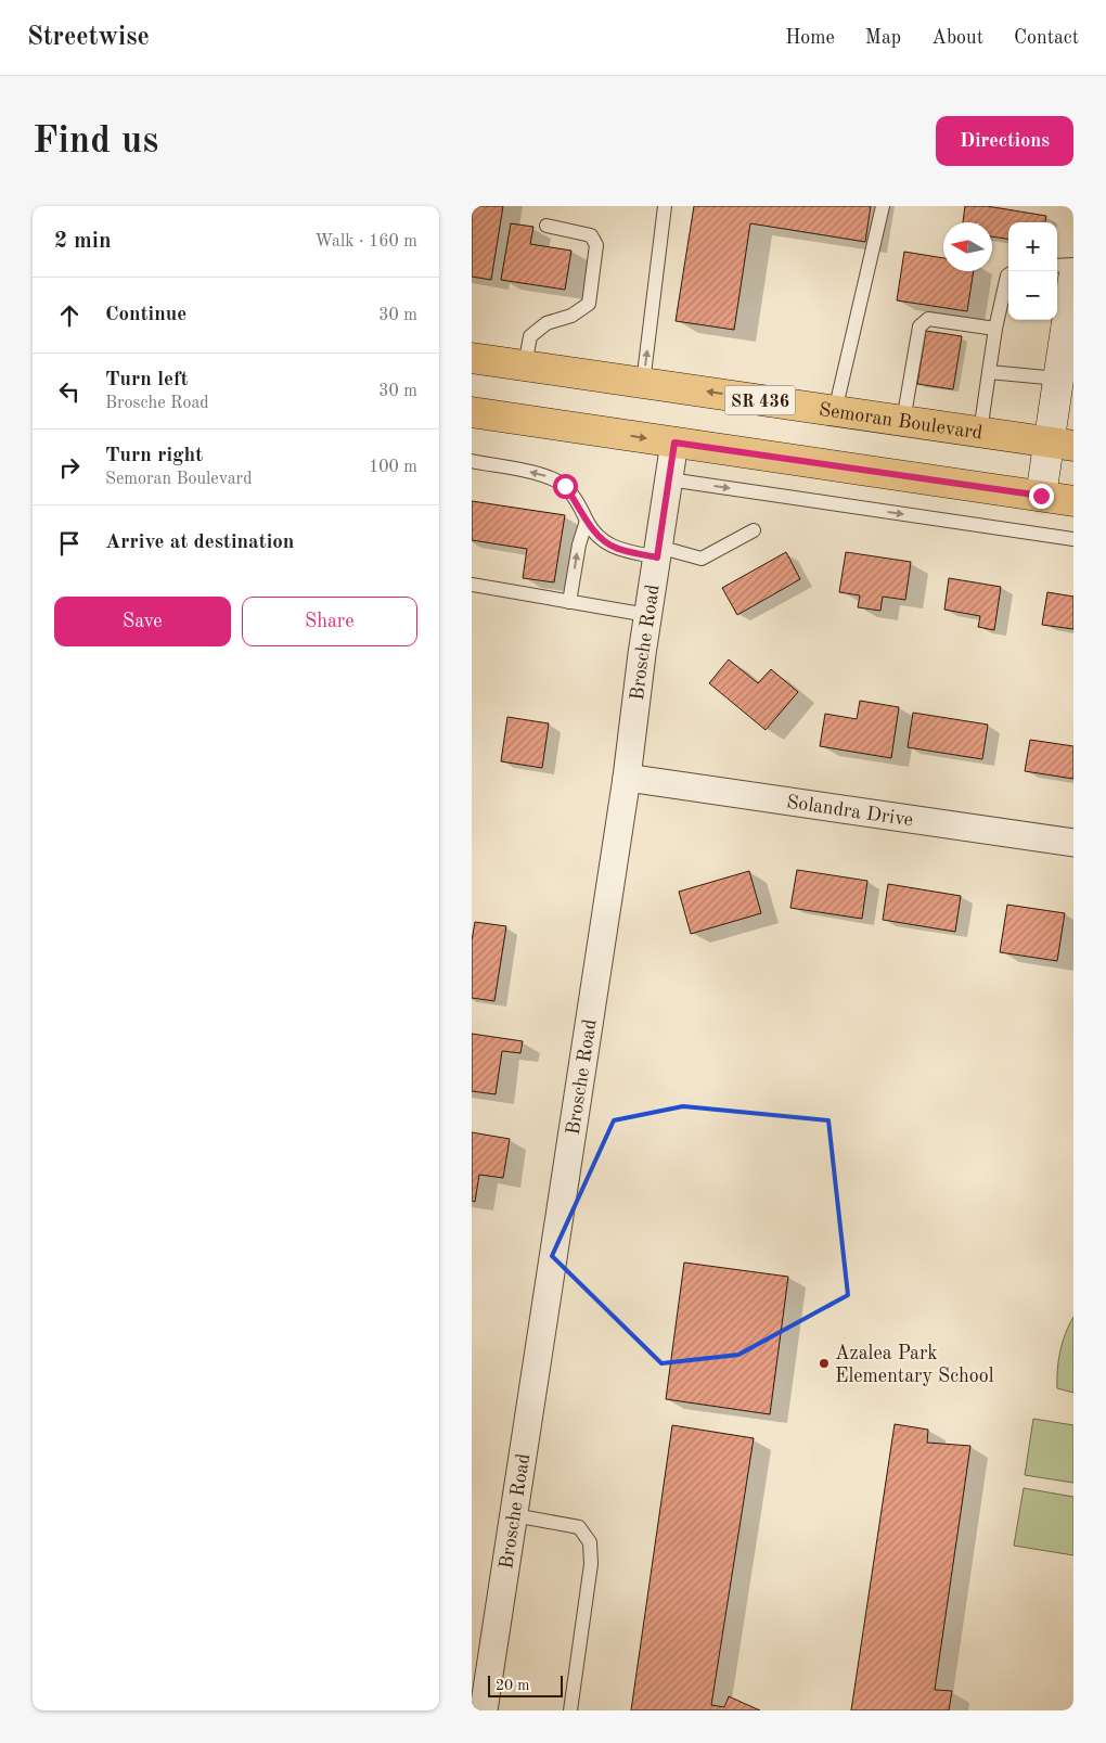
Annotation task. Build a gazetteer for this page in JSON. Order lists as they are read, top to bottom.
{
  "streets": {
    "main road": ["SR 436", "Semoran Boulevard"],
    "street": ["Brosche Road", "Solandra Drive"]
  },
  "crossings": [
    ["Brosche Road", "Solandra Drive"]
  ],
  "places": ["Azalea Park Elementary School"],
  "scale_bar": "20 m",
  "north": "left",
  "page": {
    "header": "Streetwise",
    "nav": [
      "Home",
      "Map",
      "About",
      "Contact"
    ],
    "buttons": [
      "Directions",
      ["Save", "Share"]
    ],
    "title": "Find us",
    "heading": ["2 min", "Walk · 160 m"],
    "map_buttons": ["+", "−"],
    "list": [
      ["Continue", "30 m"],
      ["Turn left", "Brosche Road", "30 m"],
      ["Turn right", "Semoran Boulevard", "100 m"],
      "Arrive at destination"
    ],
    "scale": "20 m"
  }
}
